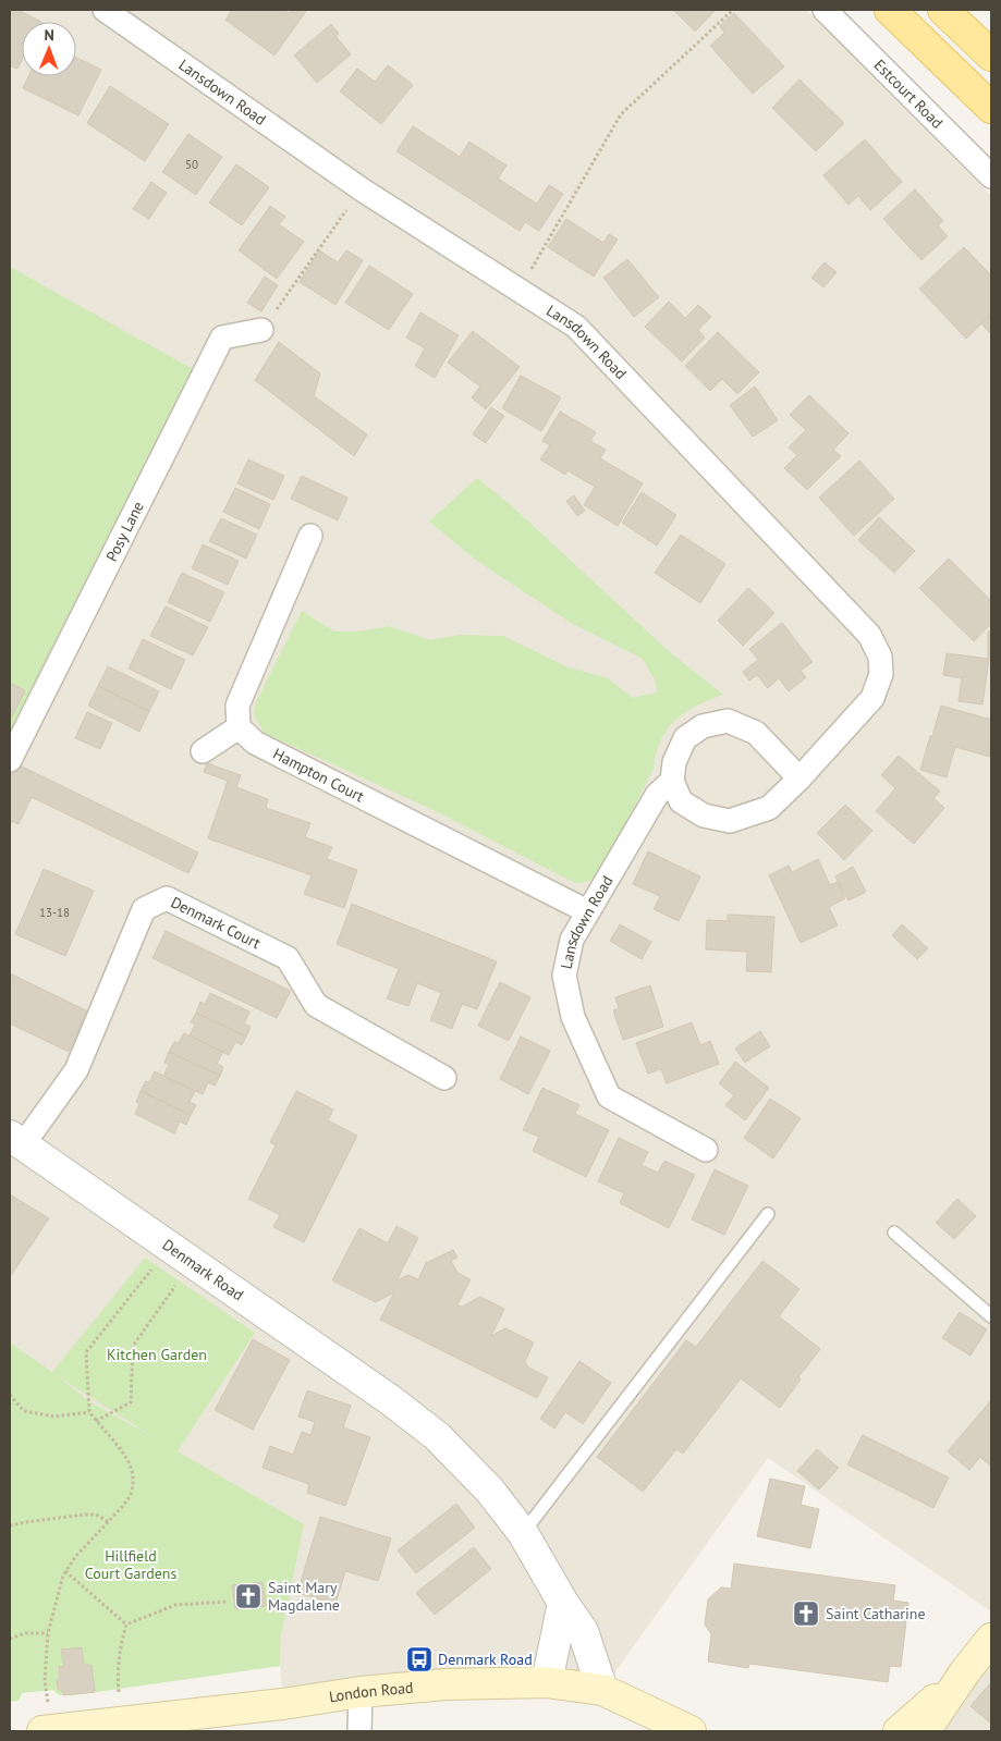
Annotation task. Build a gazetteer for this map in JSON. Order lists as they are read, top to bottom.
{
  "streets": {
    "main road": ["London Road"],
    "street": [
      "Lansdown Road",
      "Estcourt Road",
      "Posy Lane",
      "Hampton Court",
      "Denmark Court",
      "Denmark Road"
    ]
  },
  "crossings": [
    ["Lansdown Road", "Hampton Court"],
    ["Denmark Court", "Denmark Road"],
    ["Denmark Road", "London Road"]
  ],
  "parks": ["Kitchen Garden", "Hillfield Court Gardens"],
  "places": {
    "church": ["Saint Mary Magdalene", "Saint Catharine"],
    "bus stop": ["Denmark Road"]
  },
  "house_numbers": ["50", "13-18"],
  "north": "top"
}
